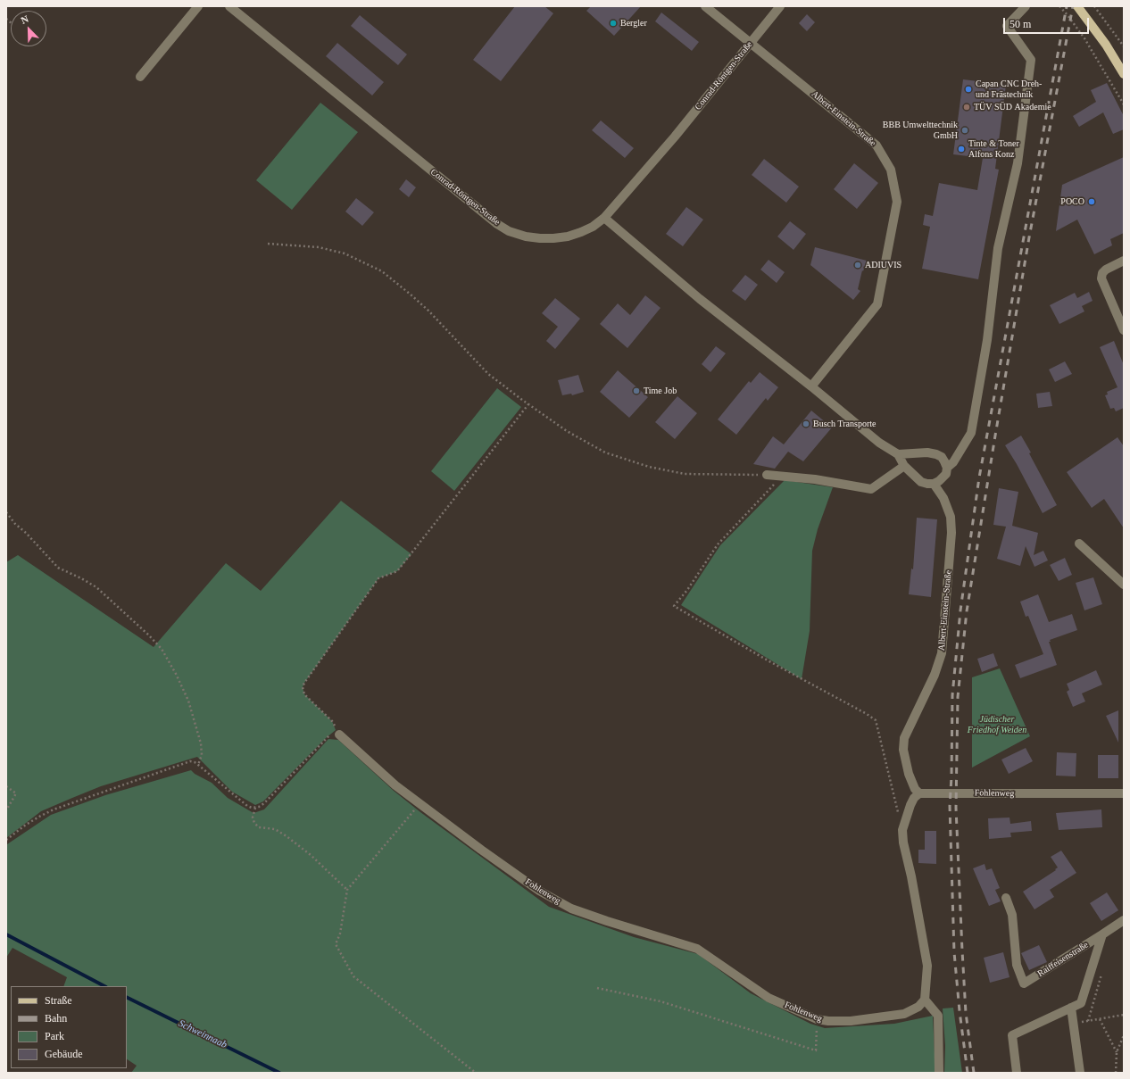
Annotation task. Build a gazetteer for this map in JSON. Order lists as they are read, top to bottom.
{
  "streets": {
    "street": [
      "Conrad-Röntgen-Straße",
      "Albert-Einstein-Straße",
      "Fohlenweg",
      "Raiffeisenstraße"
    ]
  },
  "crossings": [
    ["Conrad-Röntgen-Straße", "Albert-Einstein-Straße"],
    ["Albert-Einstein-Straße", "Fohlenweg"]
  ],
  "water": ["Schweinnaab"],
  "parks": ["Jüdischer Friedhof Weiden"],
  "places": [
    "Bergler",
    "Capan CNC Dreh- und Frästechnik",
    "TÜV SÜD Akademie",
    "BBB Umwelttechnik GmbH",
    "Tinte & Toner Alfons Konz",
    "POCO",
    "ADIUVIS",
    "Time Job",
    "Busch Transporte"
  ],
  "legend": [
    "Straße",
    "Bahn",
    "Park",
    "Gebäude"
  ],
  "scale_bar": "50 m",
  "north": "top left"
}
